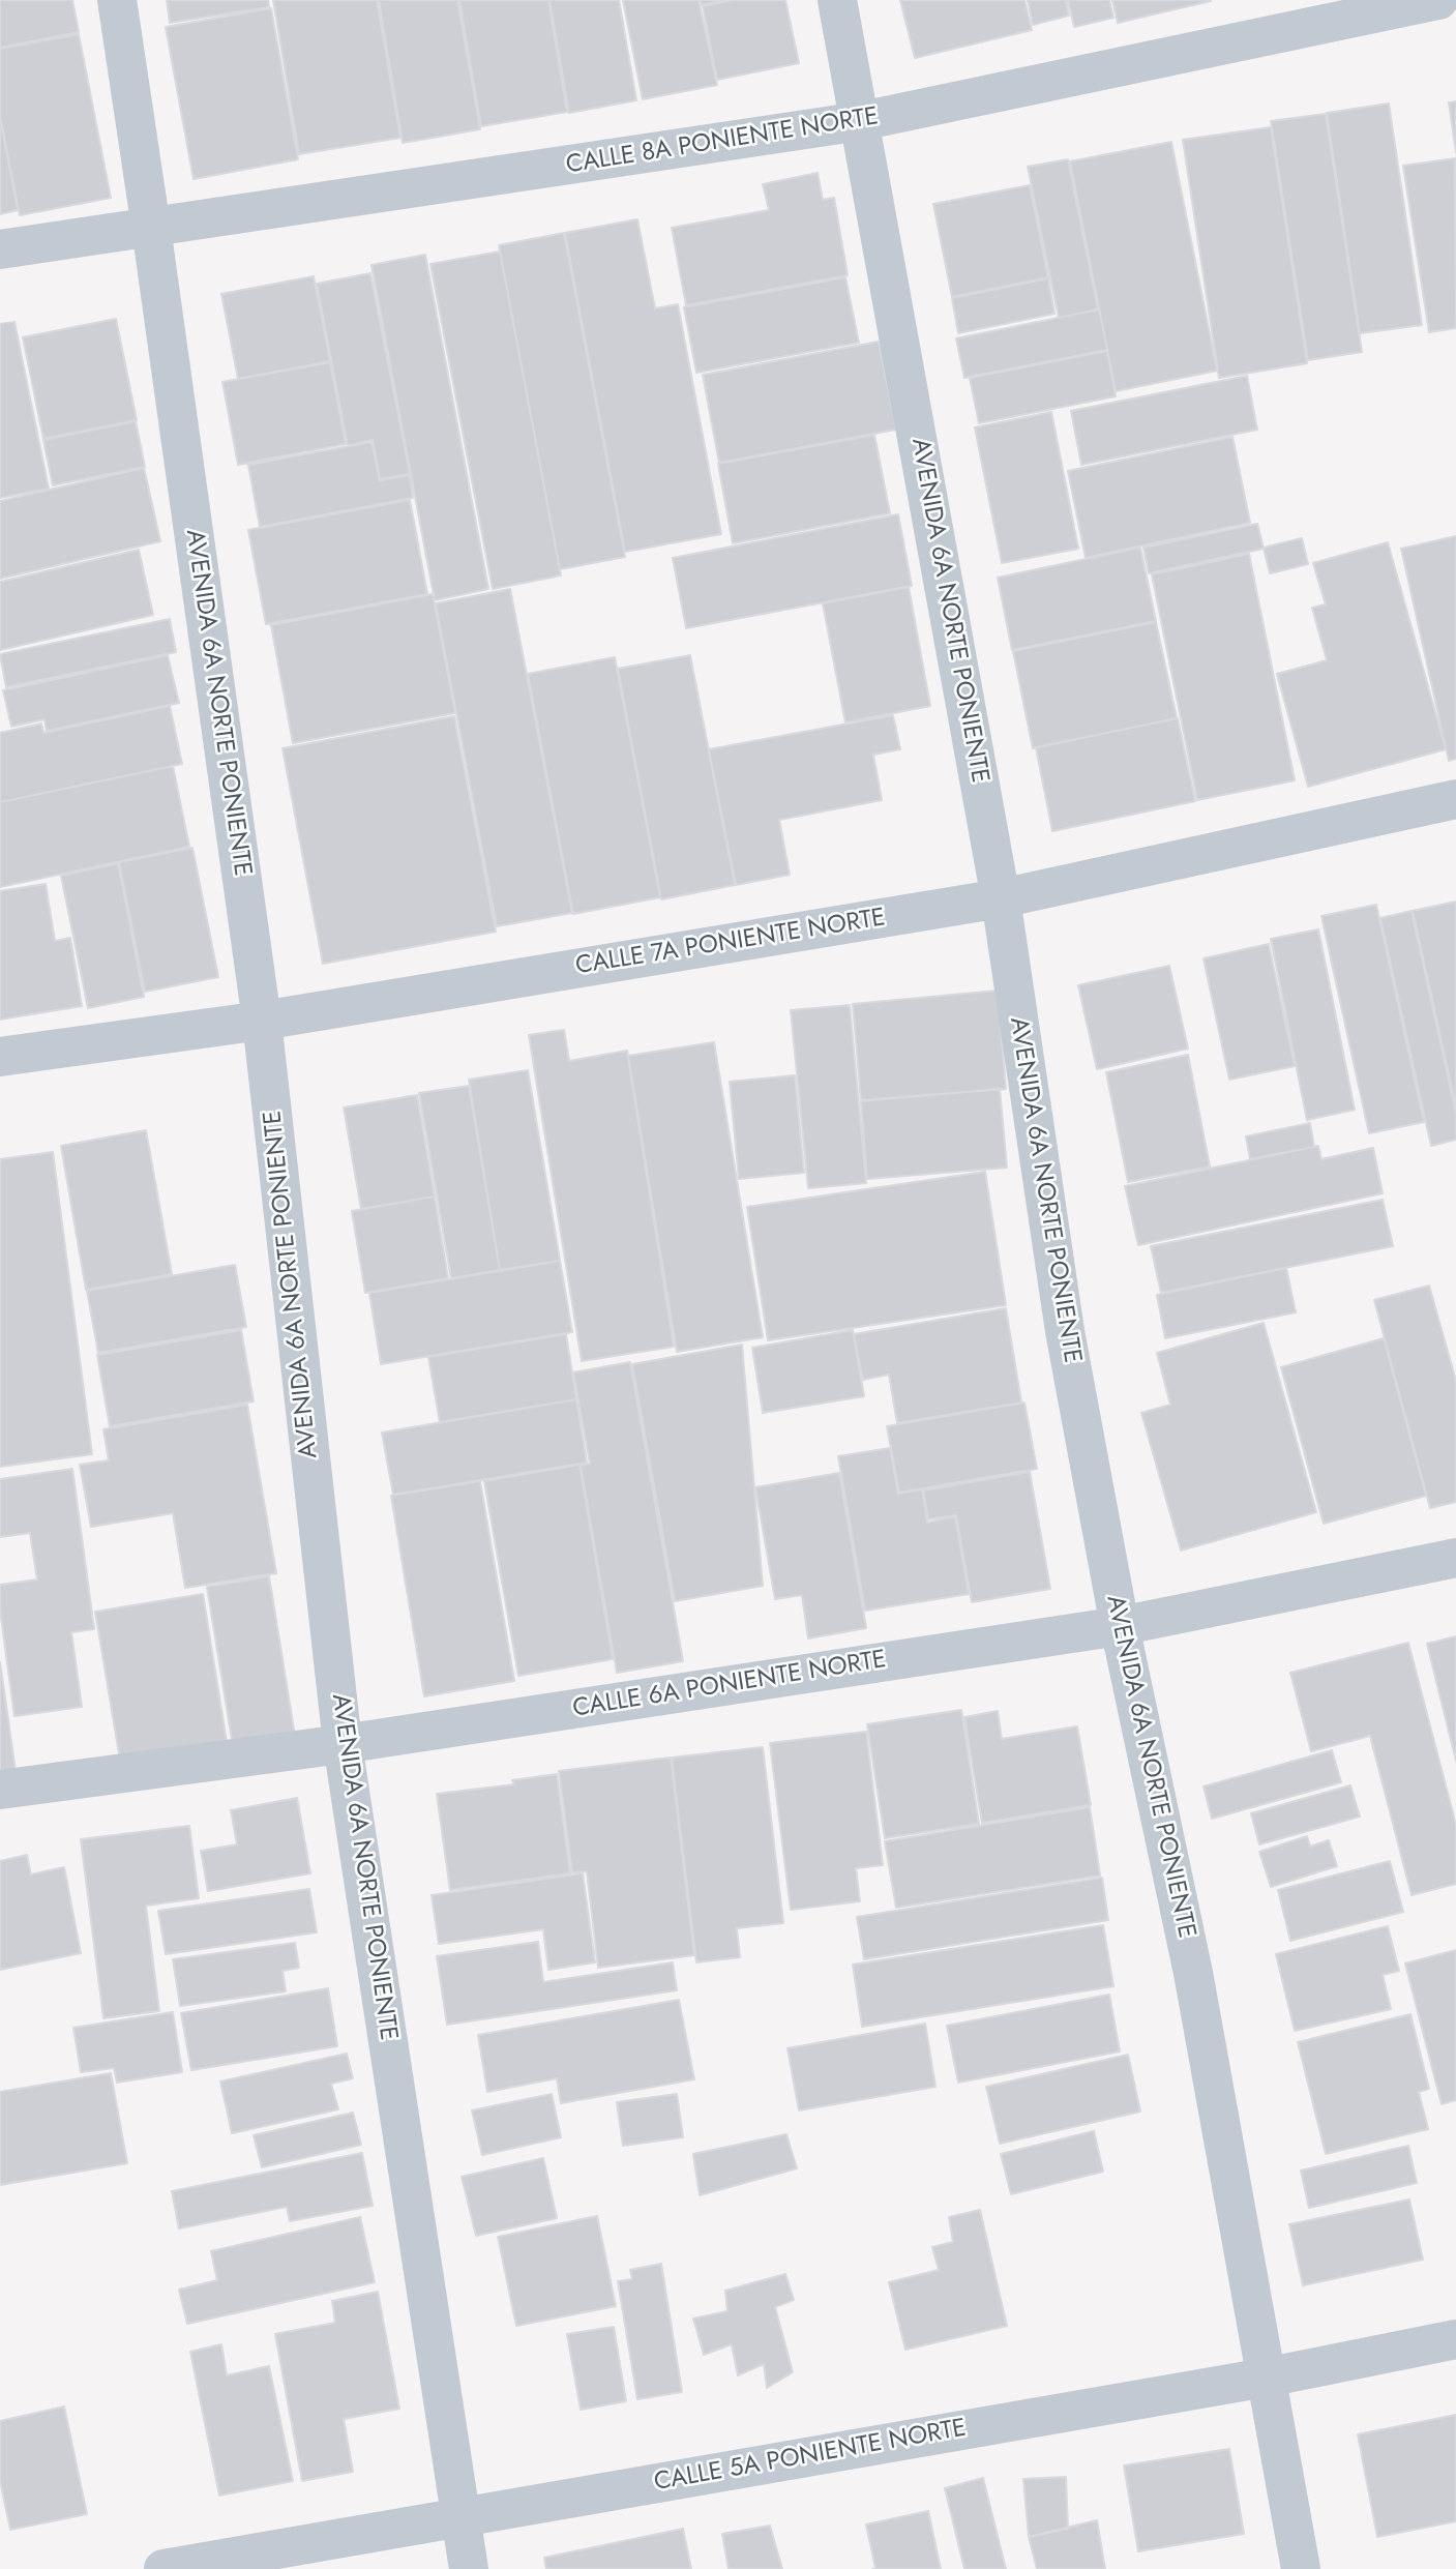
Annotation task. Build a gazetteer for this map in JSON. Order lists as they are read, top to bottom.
{
  "streets": {
    "street": [
      "CALLE 8A PONIENTE NORTE",
      "AVENIDA 6A NORTE PONIENTE",
      "CALLE 7A PONIENTE NORTE",
      "CALLE 6A PONIENTE NORTE",
      "CALLE 5A PONIENTE NORTE"
    ]
  },
  "crossings": [
    ["CALLE 8A PONIENTE NORTE", "AVENIDA 6A NORTE PONIENTE"],
    ["AVENIDA 6A NORTE PONIENTE", "CALLE 7A PONIENTE NORTE"],
    ["AVENIDA 6A NORTE PONIENTE", "CALLE 6A PONIENTE NORTE"],
    ["AVENIDA 6A NORTE PONIENTE", "CALLE 5A PONIENTE NORTE"]
  ]
}
